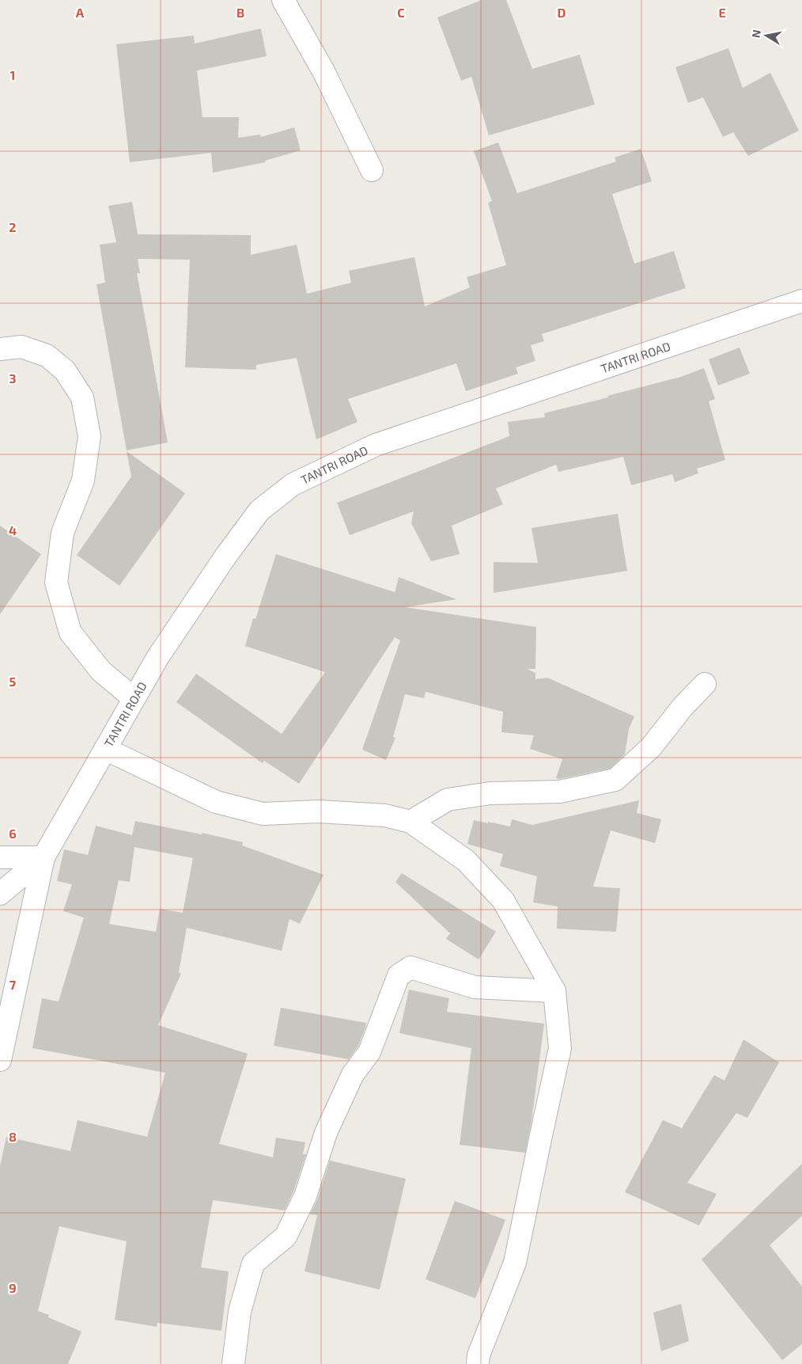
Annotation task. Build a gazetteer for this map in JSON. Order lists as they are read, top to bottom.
{
  "streets": {
    "street": ["TANTRI ROAD"]
  },
  "north": "left",
  "grid": {
    "columns": [
      "A",
      "B",
      "C",
      "D",
      "E"
    ],
    "rows": [
      "1",
      "2",
      "3",
      "4",
      "5",
      "6",
      "7",
      "8",
      "9"
    ]
  }
}
